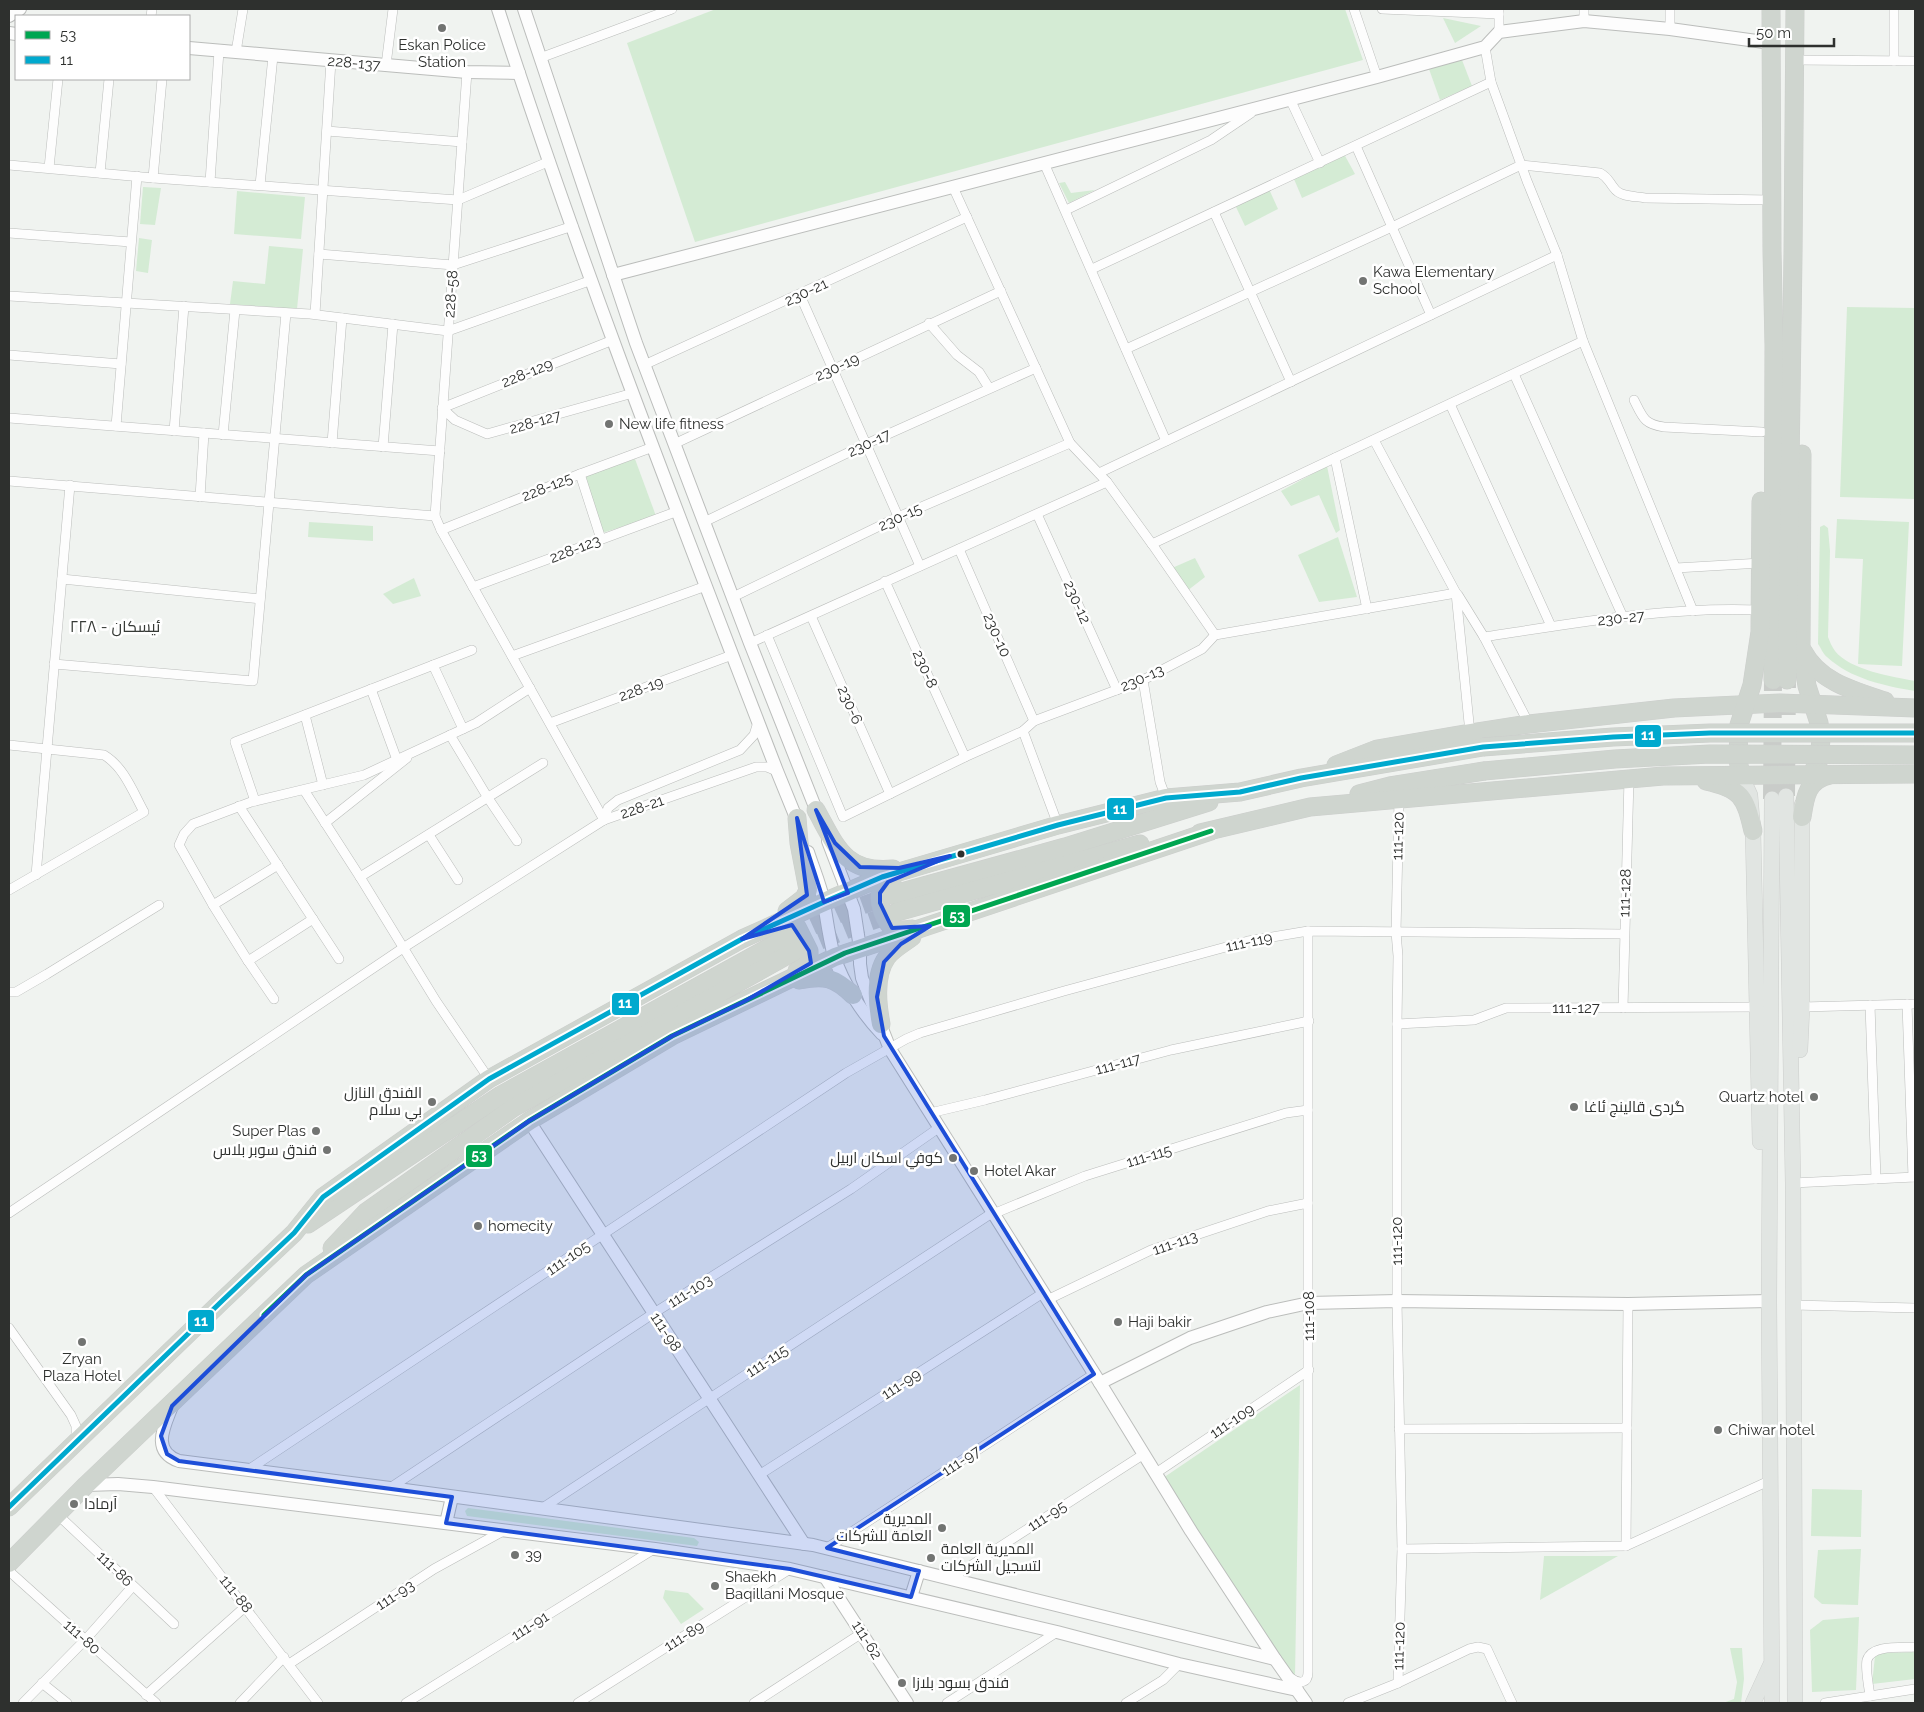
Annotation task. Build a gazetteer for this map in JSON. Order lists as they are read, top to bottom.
{
  "streets": {
    "main road": ["228-137", "111-98", "111-62"],
    "street": [
      "230-21",
      "228-58",
      "230-19",
      "228-129",
      "228-127",
      "230-17",
      "228-125",
      "230-15",
      "228-123",
      "230-12",
      "230-27",
      "230-10",
      "230-8",
      "230-13",
      "228-19",
      "230-6",
      "228-21",
      "111-120",
      "111-128",
      "111-119",
      "111-127",
      "111-117",
      "111-115",
      "111-113",
      "111-105",
      "111-103",
      "111-108",
      "111-99",
      "111-109",
      "111-97",
      "111-95",
      "111-86",
      "111-88",
      "111-93",
      "111-91",
      "111-89",
      "111-80"
    ]
  },
  "crossings": [
    ["228-137", "228-58"],
    ["228-58", "228-129"],
    ["228-58", "228-127"],
    ["228-129", "228-127"],
    ["230-12", "230-13"],
    ["230-10", "230-13"],
    ["230-8", "230-13"],
    ["230-13", "230-6"],
    ["111-120", "111-119"],
    ["111-120", "111-127"],
    ["111-128", "111-119"],
    ["111-128", "111-127"],
    ["111-119", "111-105"],
    ["111-119", "111-108"],
    ["111-117", "111-108"],
    ["111-115", "111-108"],
    ["111-115", "111-98"],
    ["111-113", "111-108"],
    ["111-113", "111-99"],
    ["111-105", "111-98"],
    ["111-103", "111-98"],
    ["111-108", "111-109"],
    ["111-98", "111-99"],
    ["111-88", "111-93"]
  ],
  "districts": ["ئیسکان - ٢٢٨"],
  "places": [
    "Eskan Police Station",
    "Kawa Elementary School",
    "New life fitness",
    "Quartz hotel",
    "الفندق النازل بي سلام",
    "گردی قالینچ ئاغا",
    "Super Plas",
    "فندق سوبر بلاس",
    "كوفي اسكان اربيل",
    "Hotel Akar",
    "homecity",
    "Haji bakir",
    "Zryan Plaza Hotel",
    "Chiwar hotel",
    "آرمادا",
    "المديرية العامة للشركات",
    "39",
    "المديرية العامة لتسجيل الشركات",
    "Shaekh Baqillani Mosque",
    "فندق بسود بلازا"
  ],
  "lines": ["transit line 11", "transit line 53"],
  "legend": ["53", "11"],
  "scale_bar": "50 m"
}
